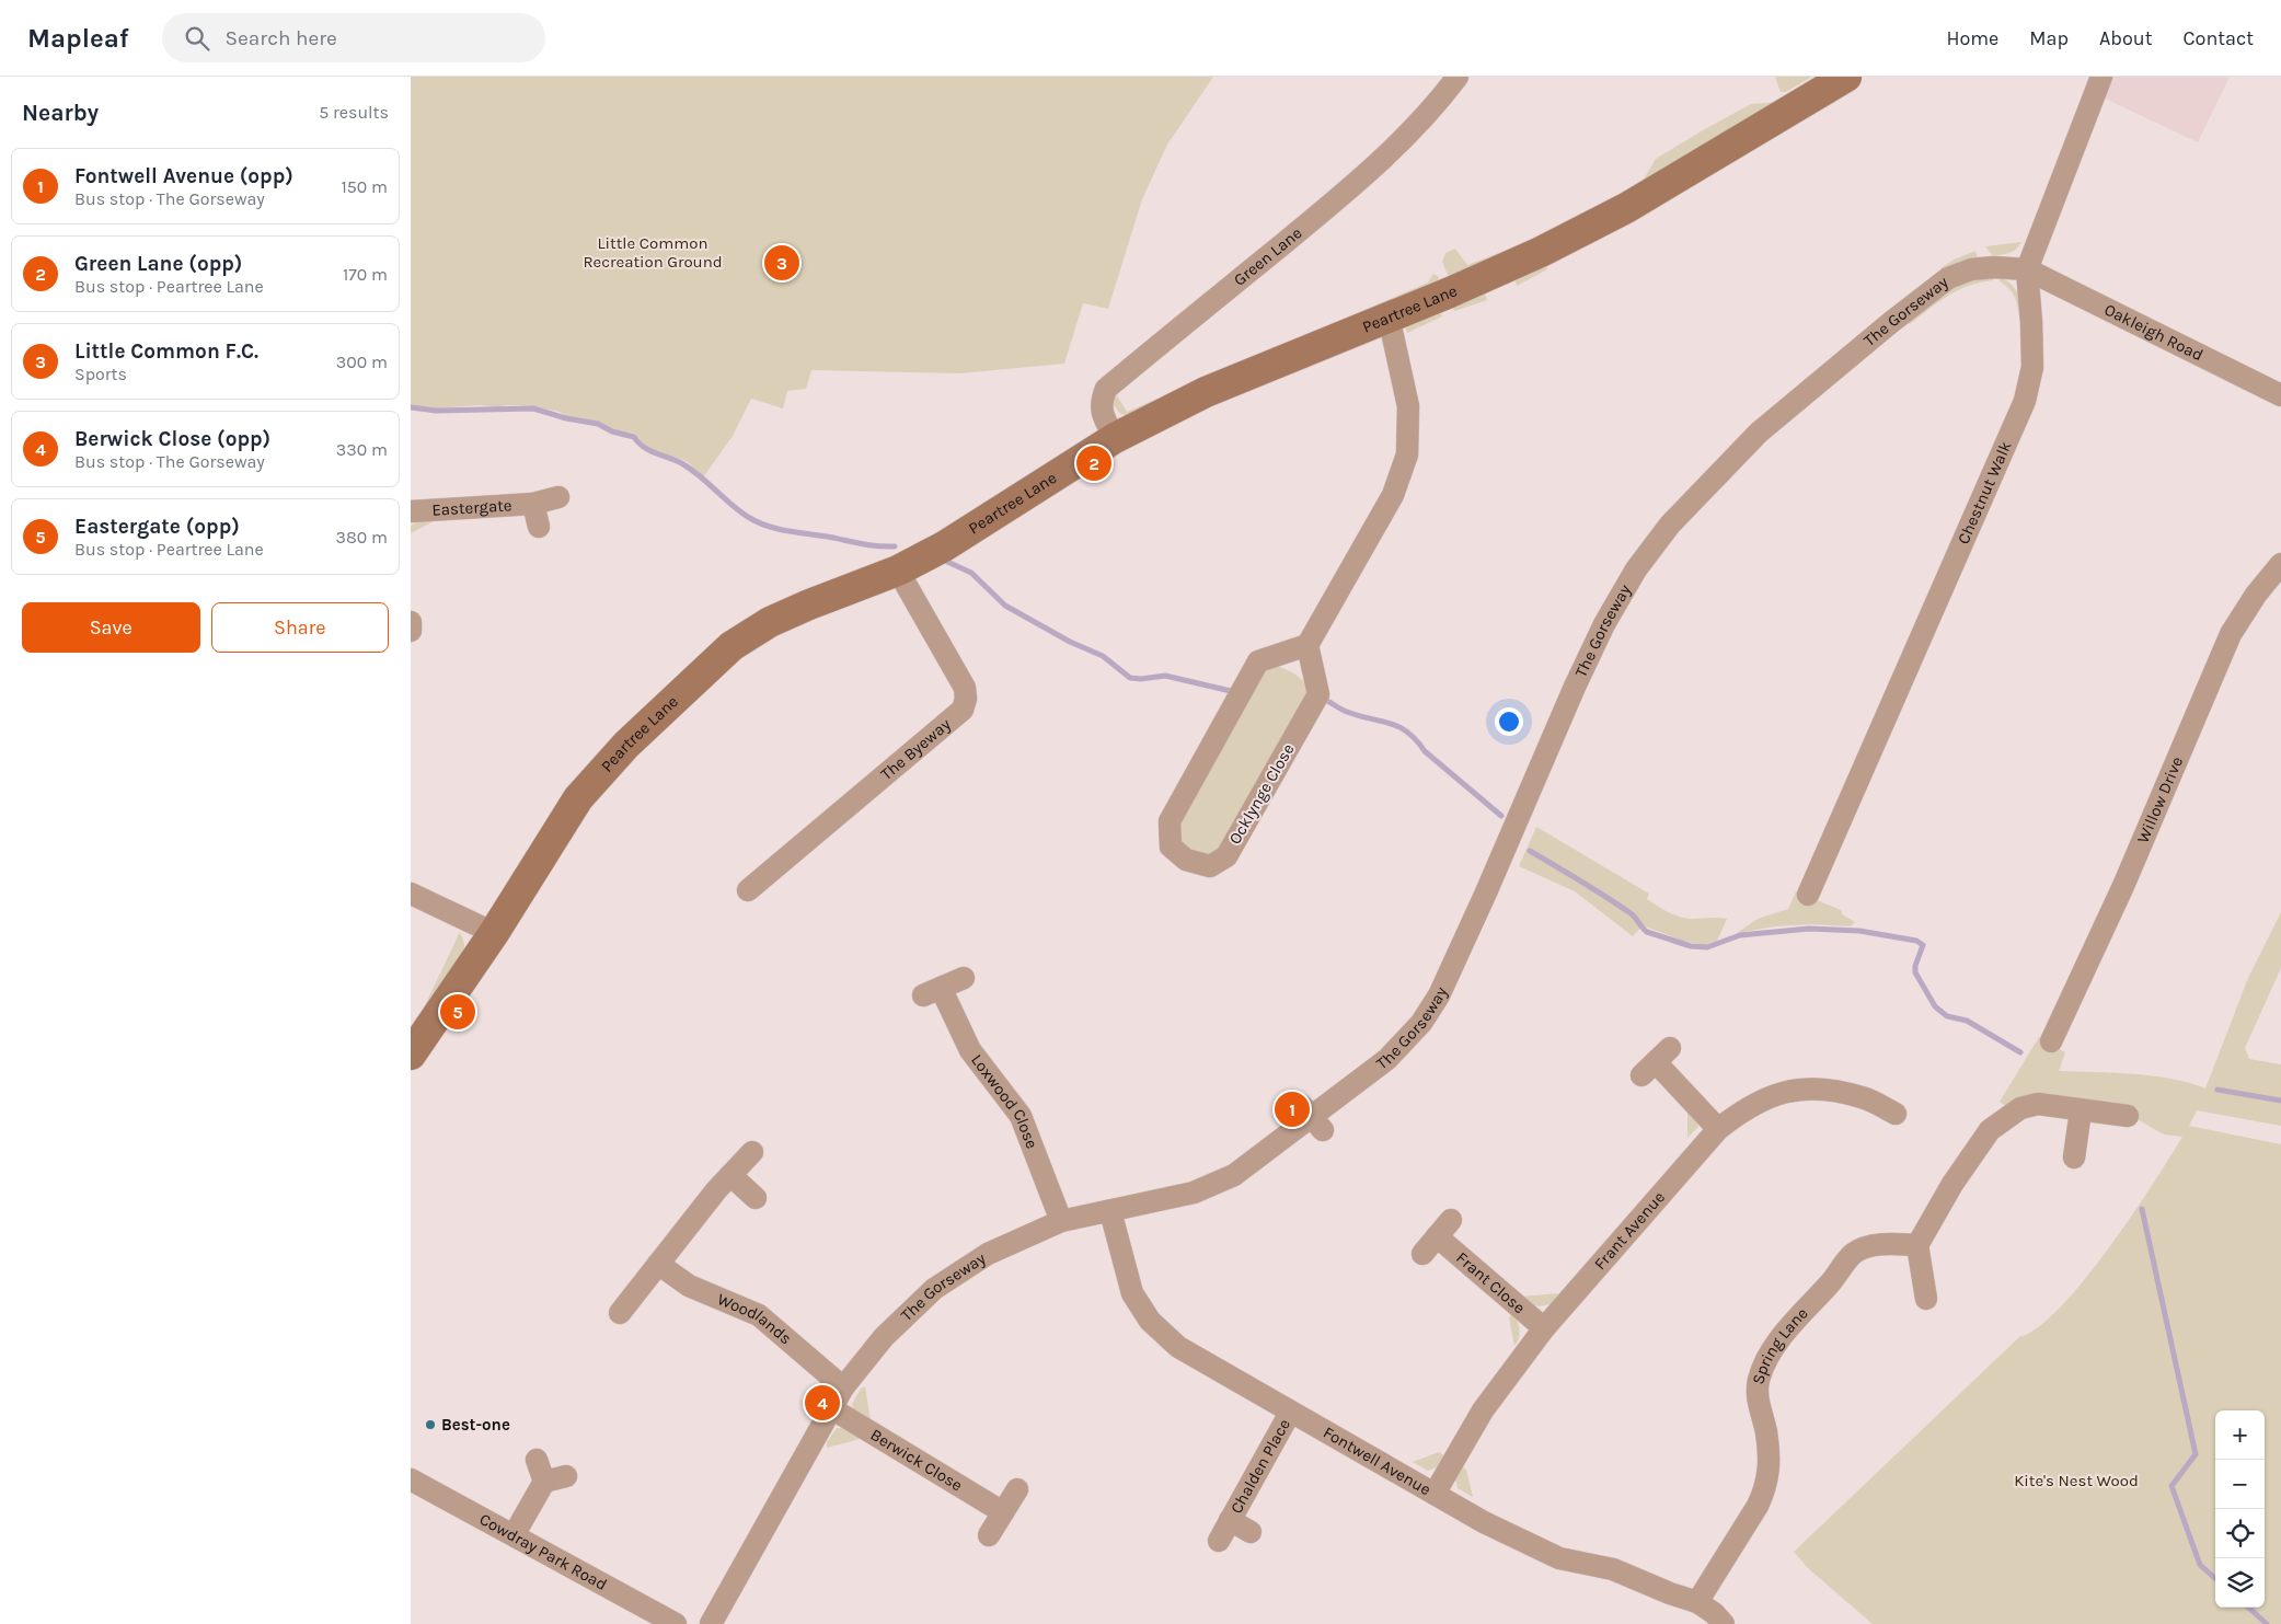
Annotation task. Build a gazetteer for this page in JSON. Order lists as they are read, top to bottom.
{
  "streets": {
    "street": [
      "Green Lane",
      "Peartree Lane",
      "The Gorseway",
      "Oakleigh Road",
      "Chestnut Walk",
      "Eastergate",
      "The Byeway",
      "Ocklynge Close",
      "Willow Drive",
      "Loxwood Close",
      "Frant Avenue",
      "Frant Close",
      "Woodlands",
      "Spring Lane",
      "Berwick Close",
      "Fontwell Avenue",
      "Chalden Place",
      "Cowdray Park Road"
    ]
  },
  "crossings": [
    ["Green Lane", "Peartree Lane"],
    ["Peartree Lane", "The Byeway"],
    ["The Gorseway", "Oakleigh Road"],
    ["The Gorseway", "Chestnut Walk"],
    ["The Gorseway", "Loxwood Close"],
    ["The Gorseway", "Woodlands"],
    ["The Gorseway", "Berwick Close"],
    ["The Gorseway", "Fontwell Avenue"],
    ["Oakleigh Road", "Chestnut Walk"],
    ["Frant Avenue", "Frant Close"],
    ["Frant Avenue", "Fontwell Avenue"],
    ["Spring Lane", "Fontwell Avenue"],
    ["Fontwell Avenue", "Chalden Place"]
  ],
  "parks": ["Little Common Recreation Ground", "Kite's Nest Wood"],
  "places": ["Best-one"],
  "page": {
    "header": "Mapleaf",
    "search": "Search here",
    "nav": [
      "Home",
      "Map",
      "About",
      "Contact"
    ],
    "heading": ["Nearby", "5 results"],
    "list": [
      {
        "mark": "1",
        "name": "Fontwell Avenue (opp)",
        "note": "Bus stop · The Gorseway",
        "value": "150 m"
      },
      {
        "mark": "2",
        "name": "Green Lane (opp)",
        "note": "Bus stop · Peartree Lane",
        "value": "170 m"
      },
      {
        "mark": "3",
        "name": "Little Common F.C.",
        "note": "Sports",
        "value": "300 m"
      },
      {
        "mark": "4",
        "name": "Berwick Close (opp)",
        "note": "Bus stop · The Gorseway",
        "value": "330 m"
      },
      {
        "mark": "5",
        "name": "Eastergate (opp)",
        "note": "Bus stop · Peartree Lane",
        "value": "380 m"
      }
    ],
    "pins": [
      "3",
      "2",
      "5",
      "1",
      "4"
    ],
    "buttons": ["Save", "Share"],
    "map_buttons": ["+", "−"]
  }
}
